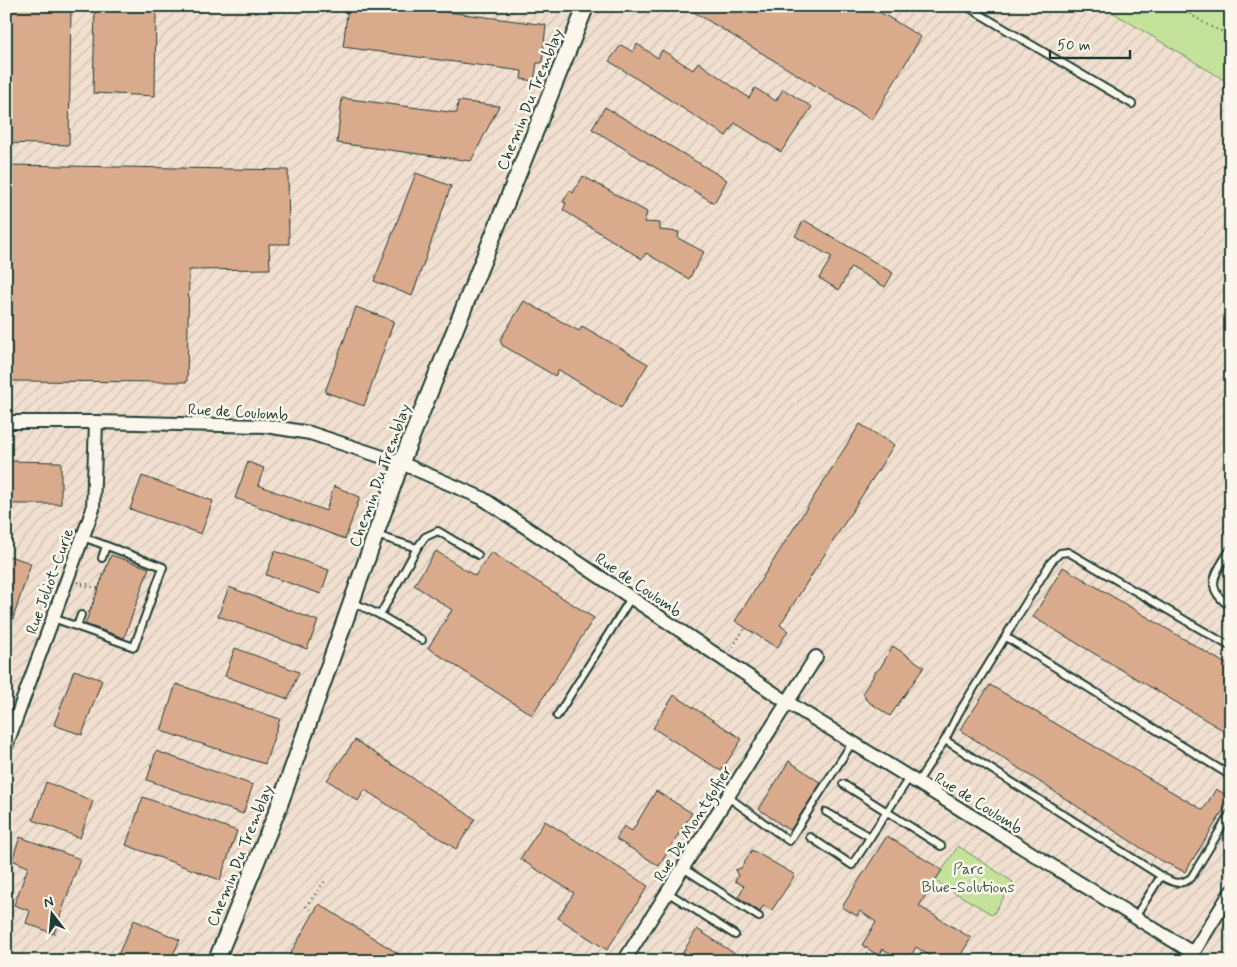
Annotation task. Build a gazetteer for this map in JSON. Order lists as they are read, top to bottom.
{
  "streets": {
    "street": [
      "Chemin Du Tremblay",
      "Rue de Coulomb",
      "Rue Joliot-Curie",
      "Rue De Montgolfier"
    ]
  },
  "crossings": [
    ["Chemin Du Tremblay", "Rue de Coulomb"],
    ["Rue de Coulomb", "Rue Joliot-Curie"],
    ["Rue de Coulomb", "Rue De Montgolfier"]
  ],
  "parks": ["Parc Blue-Solutions"],
  "scale_bar": "50 m",
  "north": "top"
}
